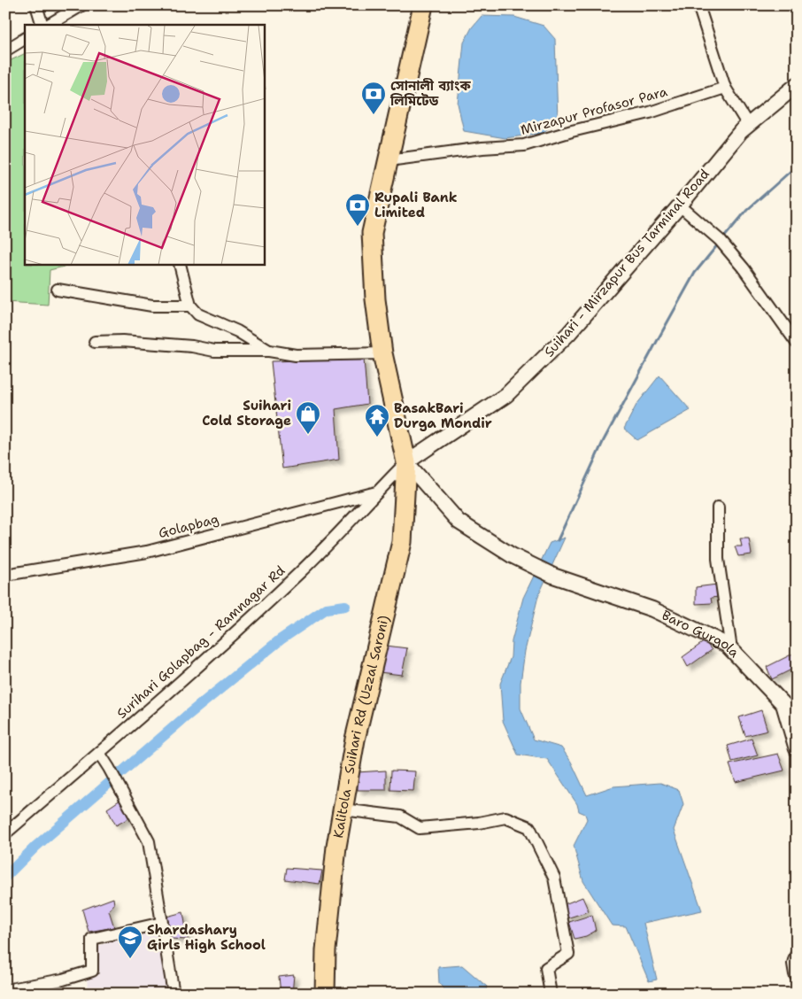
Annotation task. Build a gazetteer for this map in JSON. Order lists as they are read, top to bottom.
{
  "streets": {
    "highway": ["Kalitola - Suihari Rd (Uzzal Saroni)"],
    "street": [
      "Mirzapur Profasor Para",
      "Suihari - Mirzapur Bus Tarminal Road",
      "Golapbag",
      "Baro Gurgola",
      "Surihari Golapbag - Ramnagar Rd"
    ]
  },
  "crossings": [
    ["Mirzapur Profasor Para", "Kalitola - Suihari Rd (Uzzal Saroni)"],
    ["Suihari - Mirzapur Bus Tarminal Road", "Baro Gurgola"],
    ["Suihari - Mirzapur Bus Tarminal Road", "Surihari Golapbag - Ramnagar Rd"],
    ["Suihari - Mirzapur Bus Tarminal Road", "Kalitola - Suihari Rd (Uzzal Saroni)"],
    ["Golapbag", "Surihari Golapbag - Ramnagar Rd"],
    ["Baro Gurgola", "Surihari Golapbag - Ramnagar Rd"],
    ["Baro Gurgola", "Kalitola - Suihari Rd (Uzzal Saroni)"],
    ["Surihari Golapbag - Ramnagar Rd", "Kalitola - Suihari Rd (Uzzal Saroni)"]
  ],
  "places": {
    "bank": ["সোনালী ব্যাংক লিমিটেড", "Rupali Bank Limited"],
    "shop": ["Suihari Cold Storage"],
    "temple": ["BasakBari Durga Mondir"],
    "school or university": ["Shardashary Girls High School"]
  }
}
